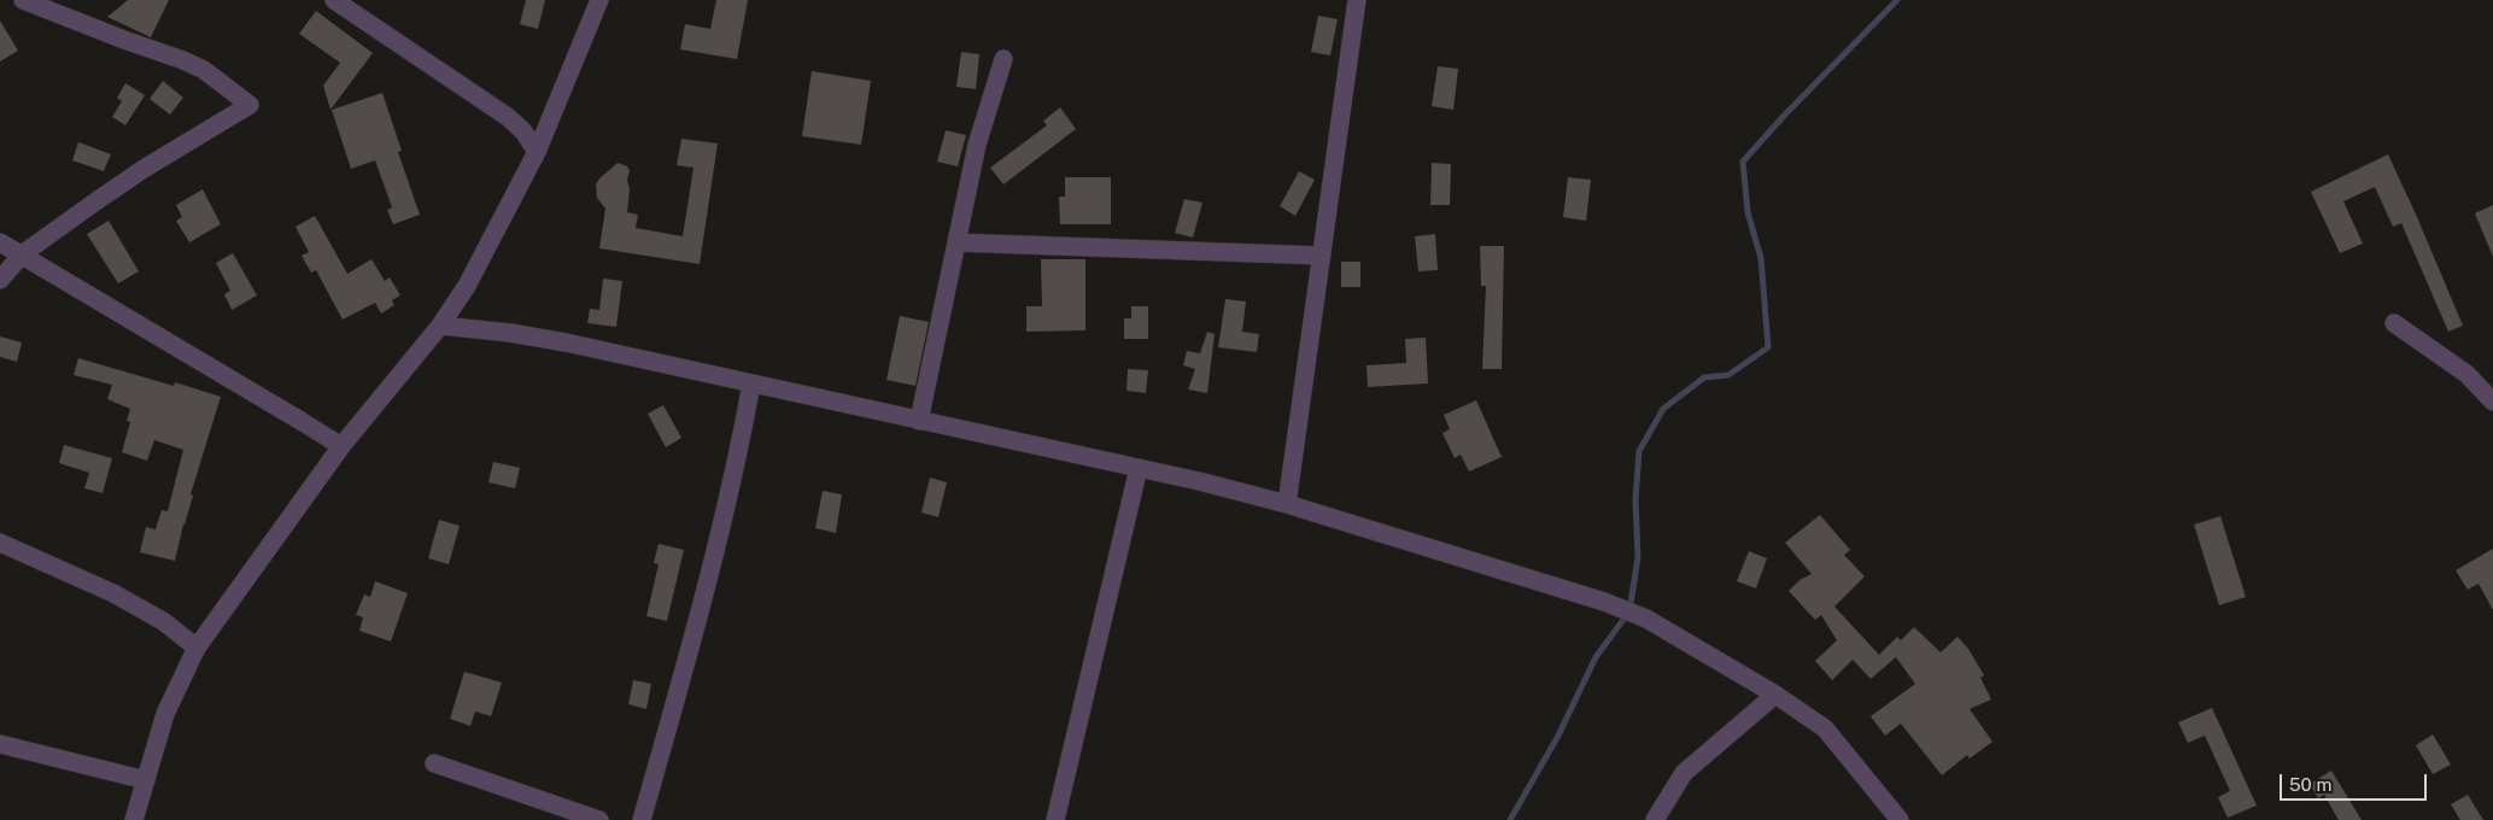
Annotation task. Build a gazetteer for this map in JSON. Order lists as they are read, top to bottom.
{
  "scale_bar": "50 m"
}
